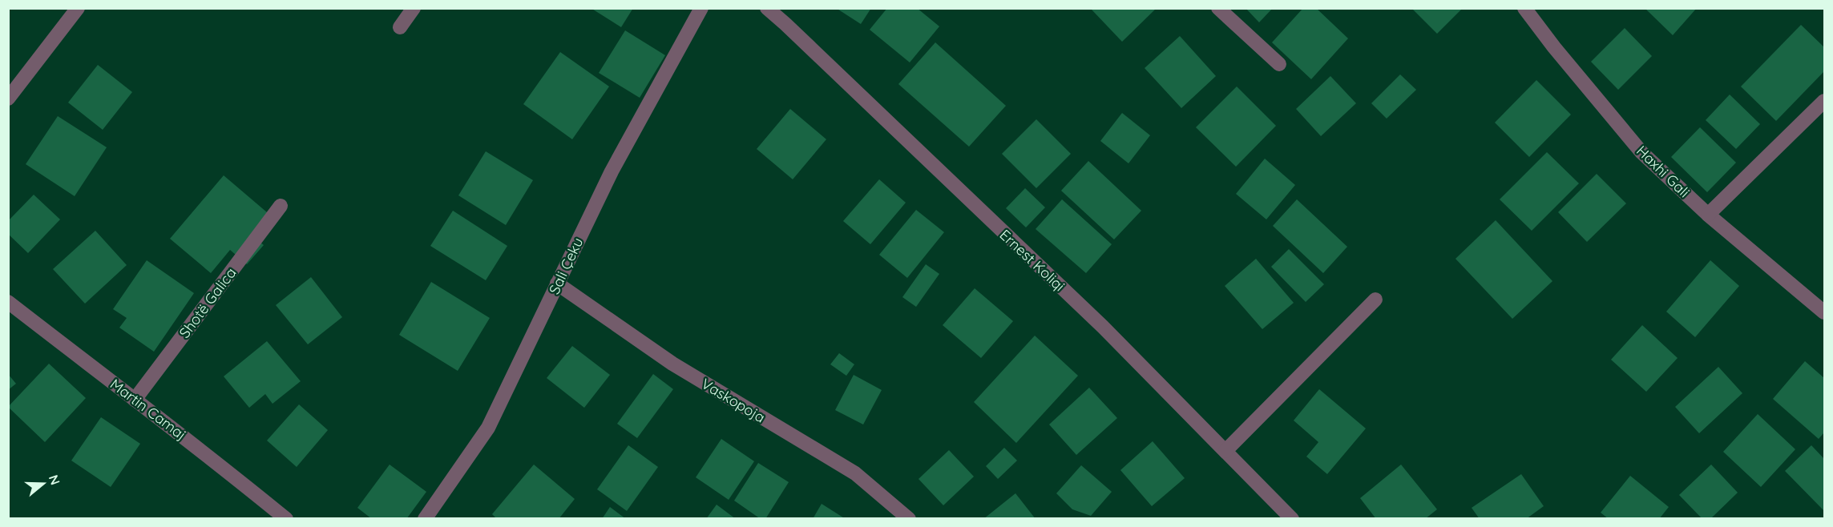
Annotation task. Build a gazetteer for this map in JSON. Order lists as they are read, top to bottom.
{
  "streets": {
    "street": [
      "Haxhi Gali",
      "Ernest Koliqi",
      "Sali Çeku",
      "Shotë Galica",
      "Vaskopoja",
      "Martin Camaj"
    ]
  },
  "crossings": [
    ["Sali Çeku", "Vaskopoja"],
    ["Shotë Galica", "Martin Camaj"]
  ],
  "north": "right"
}
